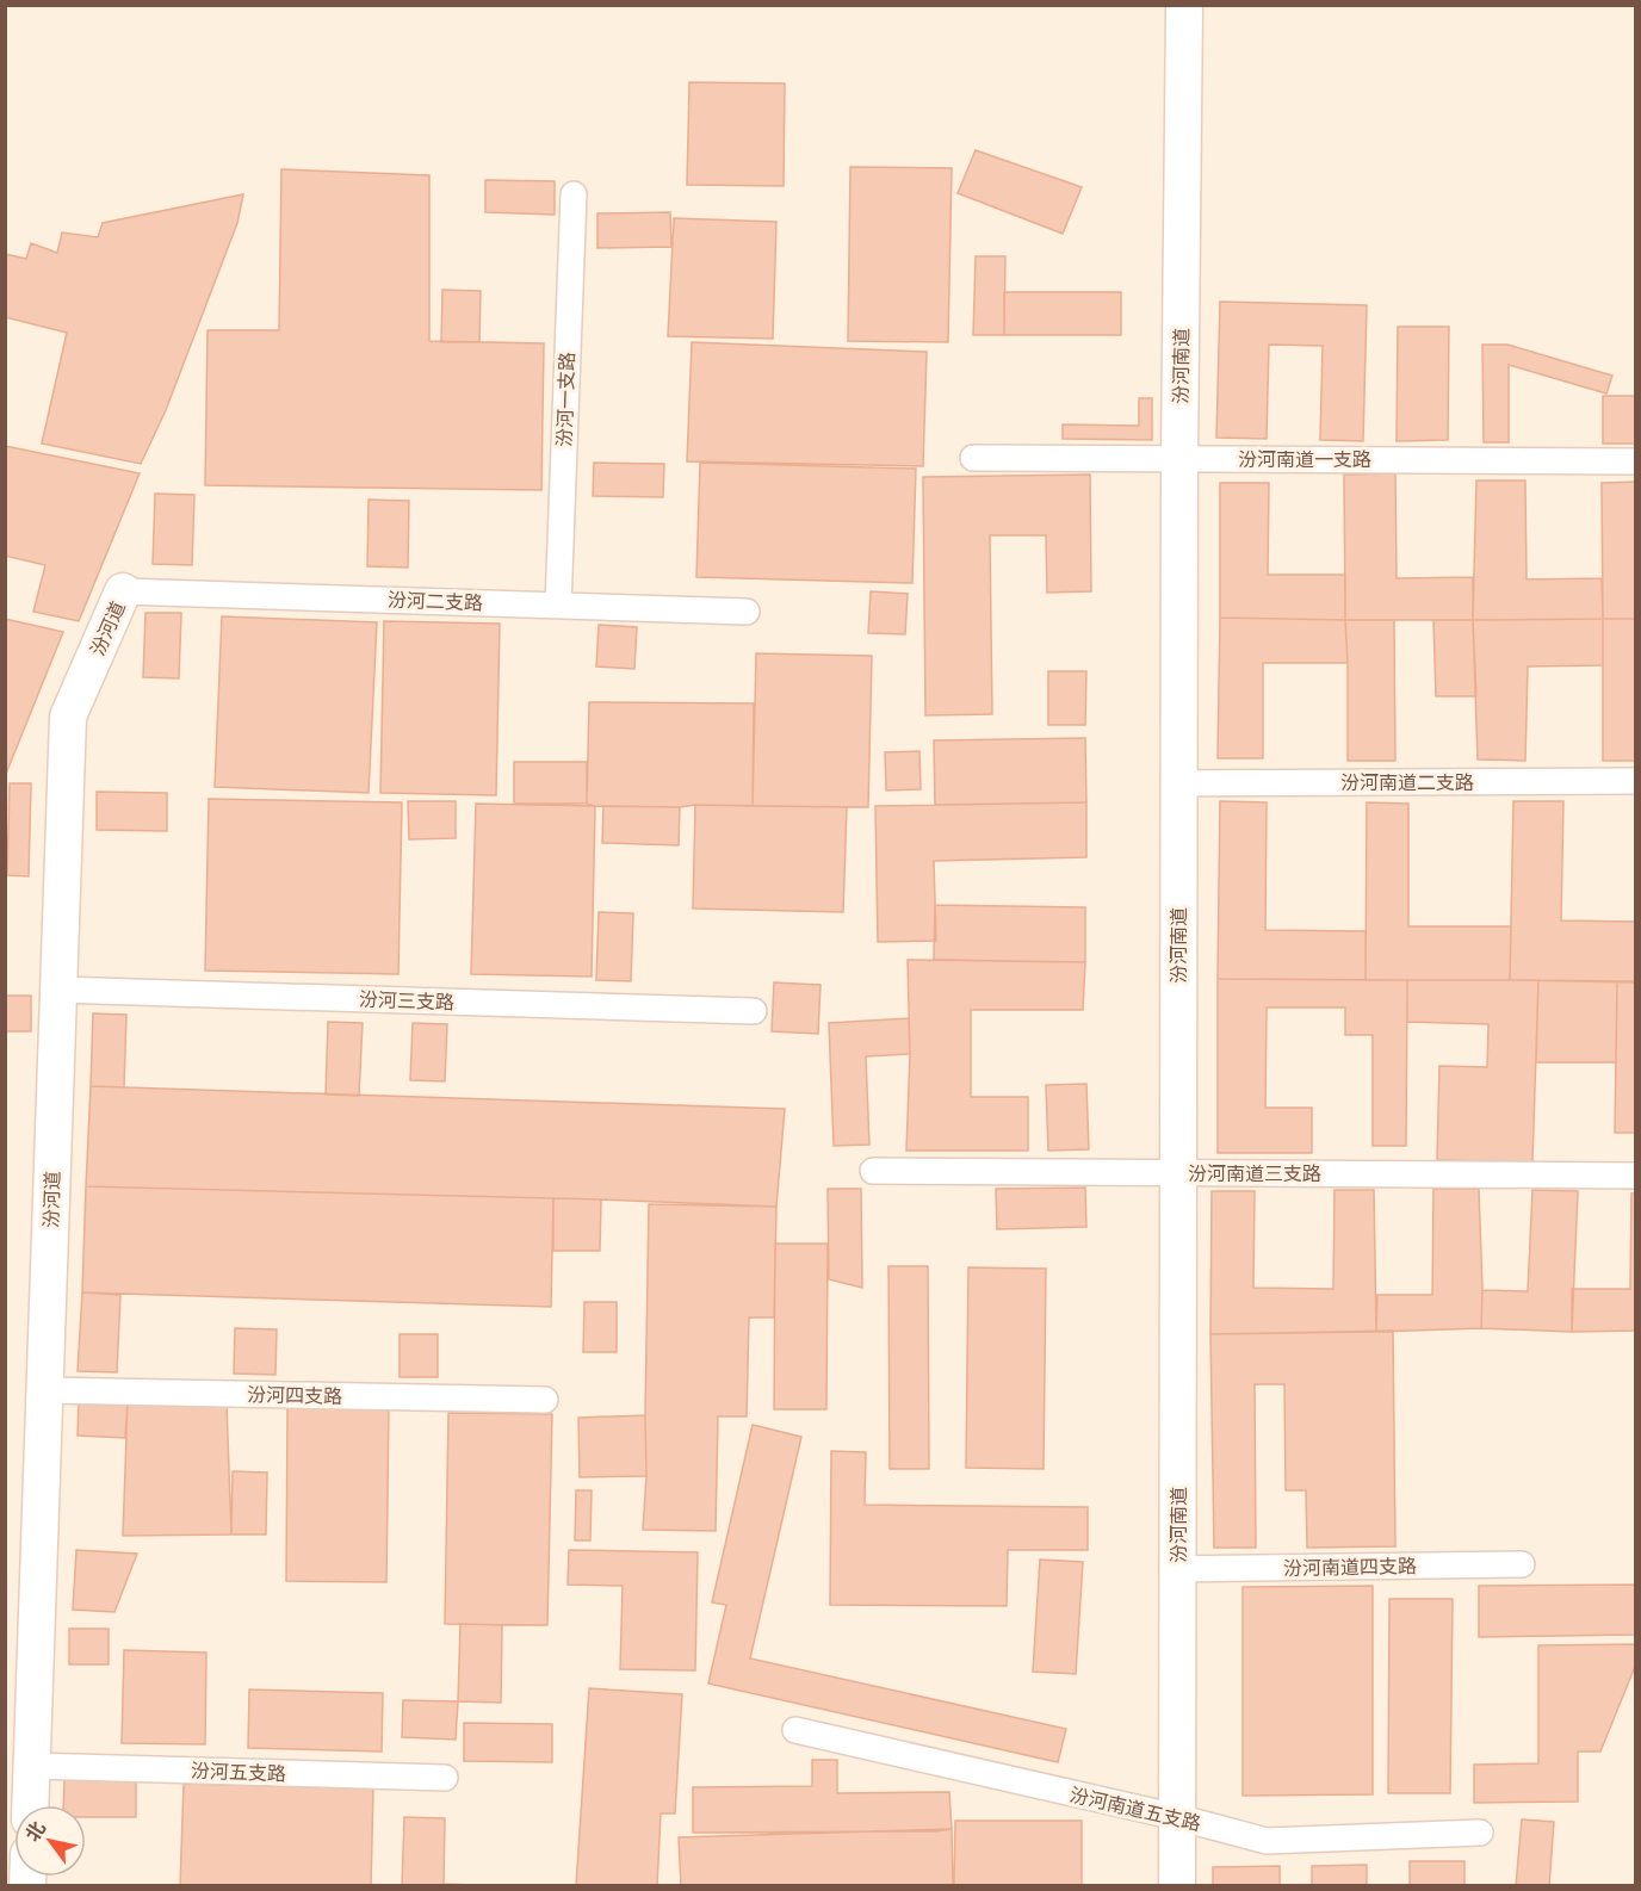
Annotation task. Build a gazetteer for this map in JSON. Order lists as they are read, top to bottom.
{
  "streets": {
    "street": [
      "汾河南道",
      "汾河一支路",
      "汾河南道一支路",
      "汾河二支路",
      "汾河道",
      "汾河南道二支路",
      "汾河三支路",
      "汾河南道三支路",
      "汾河四支路",
      "汾河南道四支路",
      "汾河五支路",
      "汾河南道五支路"
    ]
  },
  "crossings": [
    ["汾河南道", "汾河南道一支路"],
    ["汾河南道", "汾河南道二支路"],
    ["汾河南道", "汾河南道三支路"],
    ["汾河南道", "汾河南道四支路"],
    ["汾河南道", "汾河南道五支路"],
    ["汾河一支路", "汾河二支路"],
    ["汾河二支路", "汾河道"],
    ["汾河道", "汾河三支路"],
    ["汾河道", "汾河四支路"],
    ["汾河道", "汾河五支路"]
  ],
  "north": "top left"
}
